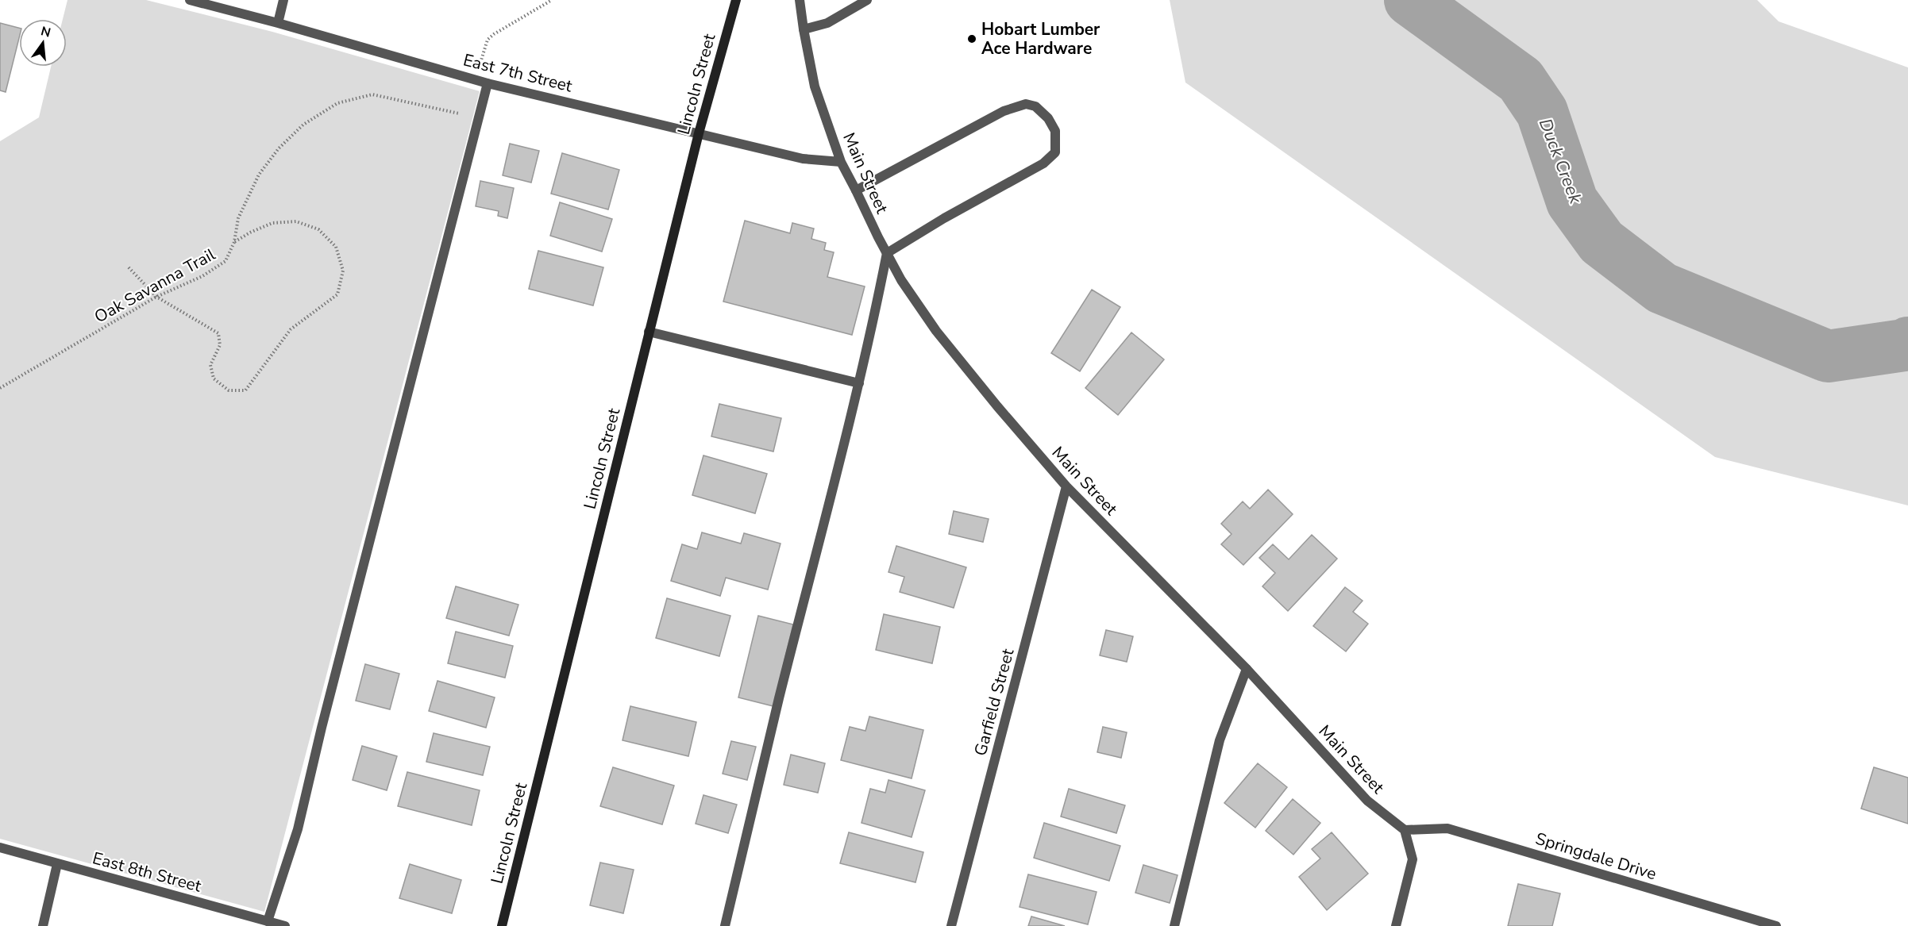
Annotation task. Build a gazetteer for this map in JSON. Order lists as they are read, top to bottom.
{
  "streets": {
    "main road": ["Lincoln Street"],
    "street": [
      "East 7th Street",
      "Main Street",
      "Garfield Street",
      "Springdale Drive",
      "East 8th Street"
    ],
    "path": ["Oak Savanna Trail"]
  },
  "crossings": [
    ["East 7th Street", "Lincoln Street"],
    ["East 7th Street", "Main Street"],
    ["Main Street", "Garfield Street"],
    ["Main Street", "Springdale Drive"]
  ],
  "water": ["Duck Creek"],
  "places": ["Hobart Lumber Ace Hardware"],
  "north": "top"
}
